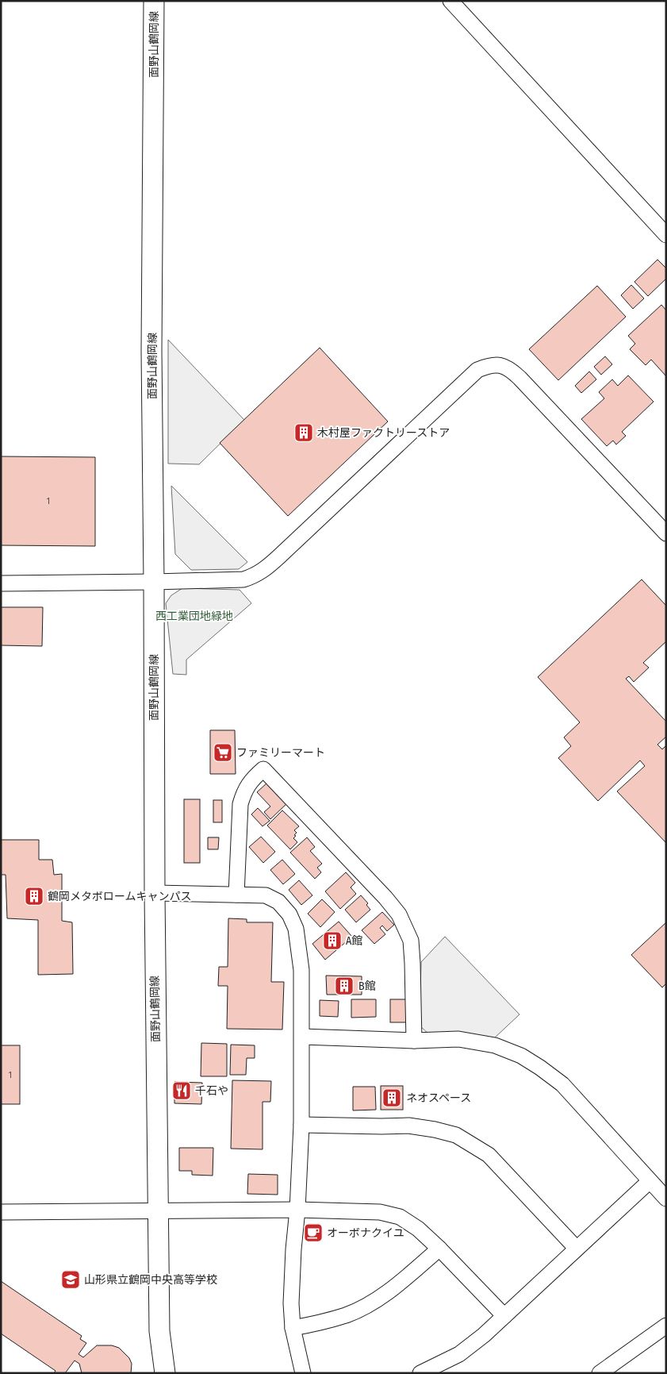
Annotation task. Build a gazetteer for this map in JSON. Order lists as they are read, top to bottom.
{
  "streets": {
    "main road": ["面野山鶴岡線"]
  },
  "parks": ["西工業団地緑地"],
  "places": {
    "building": [
      "木村屋ファクトリーストア",
      "鶴岡メタボロームキャンパス",
      "A館",
      "B館",
      "ネオスペース"
    ],
    "supermarket": ["ファミリーマート"],
    "restaurant": ["千石や"],
    "cafe": ["オーボナクイユ"],
    "school or university": ["山形県立鶴岡中央高等学校"]
  },
  "house_numbers": ["1", "1"]
}
